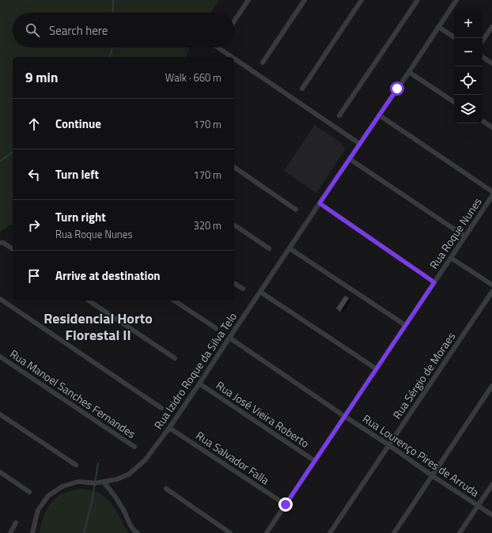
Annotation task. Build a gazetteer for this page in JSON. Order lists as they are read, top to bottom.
{
  "streets": {
    "street": [
      "Rua Roque Nunes",
      "Rua Izidro Roque da Silva Telo",
      "Rua Sérgio de Moraes",
      "Rua Manoel Sanches Fernandes",
      "Rua José Vieira Roberto",
      "Rua Lourenço Pires de Arruda",
      "Rua Salvador Falla"
    ]
  },
  "crossings": [
    ["Rua Roque Nunes", "Rua José Vieira Roberto"],
    ["Rua Roque Nunes", "Rua Lourenço Pires de Arruda"],
    ["Rua Roque Nunes", "Rua Salvador Falla"],
    ["Rua Izidro Roque da Silva Telo", "Rua José Vieira Roberto"],
    ["Rua Izidro Roque da Silva Telo", "Rua Lourenço Pires de Arruda"],
    ["Rua Izidro Roque da Silva Telo", "Rua Salvador Falla"],
    ["Rua Sérgio de Moraes", "Rua Lourenço Pires de Arruda"]
  ],
  "districts": ["Residencial Horto Florestal II"],
  "page": {
    "map_buttons": ["+", "−"],
    "search": "Search here",
    "heading": ["9 min", "Walk · 660 m"],
    "list": [
      ["Continue", "170 m"],
      ["Turn left", "170 m"],
      ["Turn right", "Rua Roque Nunes", "320 m"],
      "Arrive at destination"
    ]
  }
}
